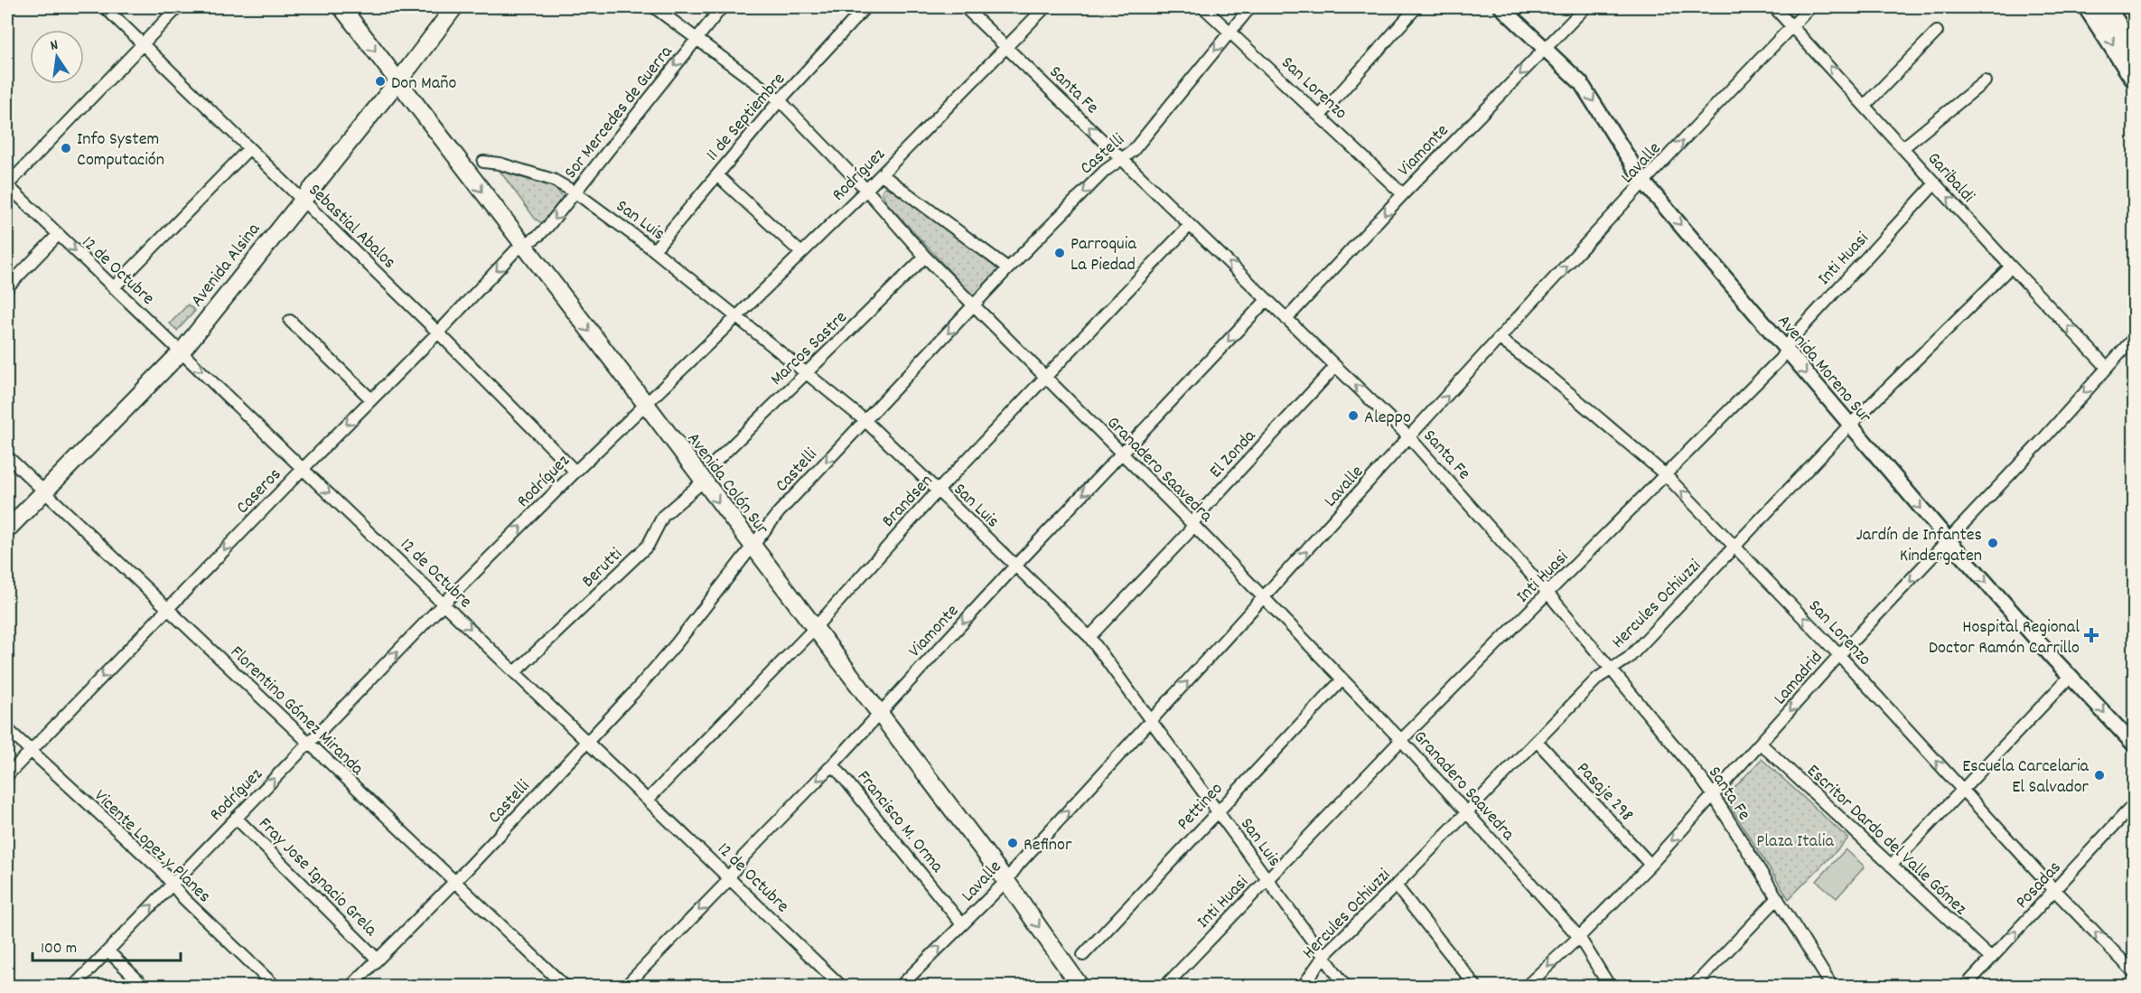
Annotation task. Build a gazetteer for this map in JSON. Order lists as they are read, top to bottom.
{
  "streets": {
    "main road": ["Avenida Alsina", "Avenida Colón Sur"],
    "street": [
      "San Lorenzo",
      "Santa Fe",
      "Sor Mercedes de Guerra",
      "11 de Septiembre",
      "Viamonte",
      "Castelli",
      "Lavalle",
      "Rodríguez",
      "Garibaldi",
      "San Luis",
      "Sebastial Abalos",
      "Inti Huasi",
      "12 de Octubre",
      "Marcos Sastre",
      "Avenida Moreno Sur",
      "El Zonda",
      "Granadero Saavedra",
      "Caseros",
      "Brandsen",
      "Berutti",
      "Hercules Ochiuzzi",
      "Lamadrid",
      "Florentino Gómez Miranda",
      "Pasaje 298",
      "Pettineo",
      "Francisco M. Orma",
      "Escritor Dardo del Valle Gómez",
      "Vicente Lopez y Planes",
      "Fray Jose Ignacio Grela",
      "Posadas"
    ]
  },
  "crossings": [
    ["San Lorenzo", "Viamonte"],
    ["San Lorenzo", "Castelli"],
    ["San Lorenzo", "Lavalle"],
    ["San Lorenzo", "Inti Huasi"],
    ["San Lorenzo", "Hercules Ochiuzzi"],
    ["San Lorenzo", "Lamadrid"],
    ["San Lorenzo", "Posadas"],
    ["Santa Fe", "Viamonte"],
    ["Santa Fe", "Castelli"],
    ["Santa Fe", "Lavalle"],
    ["Santa Fe", "Rodríguez"],
    ["Santa Fe", "Inti Huasi"],
    ["Santa Fe", "El Zonda"],
    ["Santa Fe", "Brandsen"],
    ["Santa Fe", "Hercules Ochiuzzi"],
    ["Santa Fe", "Lamadrid"],
    ["Sor Mercedes de Guerra", "San Luis"],
    ["Sor Mercedes de Guerra", "Granadero Saavedra"],
    ["Sor Mercedes de Guerra", "Caseros"],
    ["11 de Septiembre", "San Luis"],
    ["11 de Septiembre", "Granadero Saavedra"],
    ["Viamonte", "San Luis"],
    ["Viamonte", "12 de Octubre"],
    ["Viamonte", "Avenida Moreno Sur"],
    ["Viamonte", "Granadero Saavedra"],
    ["Viamonte", "Avenida Colón Sur"],
    ["Viamonte", "Francisco M. Orma"],
    ["Castelli", "San Luis"],
    ["Castelli", "12 de Octubre"],
    ["Castelli", "Granadero Saavedra"],
    ["Castelli", "Avenida Colón Sur"],
    ["Castelli", "Florentino Gómez Miranda"],
    ["Castelli", "Fray Jose Ignacio Grela"],
    ["Lavalle", "Garibaldi"],
    ["Lavalle", "San Luis"],
    ["Lavalle", "Avenida Moreno Sur"],
    ["Lavalle", "Granadero Saavedra"],
    ["Lavalle", "Avenida Colón Sur"],
    ["Lavalle", "Francisco M. Orma"],
    ["Rodríguez", "San Luis"],
    ["Rodríguez", "Sebastial Abalos"],
    ["Rodríguez", "12 de Octubre"],
    ["Rodríguez", "Granadero Saavedra"],
    ["Rodríguez", "Avenida Colón Sur"],
    ["Rodríguez", "Florentino Gómez Miranda"],
    ["Rodríguez", "Vicente Lopez y Planes"],
    ["Rodríguez", "Fray Jose Ignacio Grela"],
    ["Garibaldi", "Inti Huasi"],
    ["Garibaldi", "Hercules Ochiuzzi"],
    ["Garibaldi", "Lamadrid"],
    ["San Luis", "Inti Huasi"],
    ["San Luis", "Marcos Sastre"],
    ["San Luis", "El Zonda"],
    ["San Luis", "Brandsen"],
    ["San Luis", "Hercules Ochiuzzi"],
    ["San Luis", "Pettineo"],
    ["Sebastial Abalos", "Avenida Alsina"],
    ["Sebastial Abalos", "Caseros"],
    ["Inti Huasi", "Avenida Moreno Sur"],
    ["Inti Huasi", "Granadero Saavedra"],
    ["Avenida Alsina", "12 de Octubre"],
    ["Avenida Alsina", "Avenida Colón Sur"],
    ["Avenida Alsina", "Florentino Gómez Miranda"],
    ["12 de Octubre", "Caseros"],
    ["12 de Octubre", "Brandsen"],
    ["12 de Octubre", "Berutti"],
    ["Marcos Sastre", "Granadero Saavedra"],
    ["Avenida Moreno Sur", "Hercules Ochiuzzi"],
    ["Avenida Moreno Sur", "Lamadrid"],
    ["El Zonda", "Granadero Saavedra"],
    ["Granadero Saavedra", "Brandsen"],
    ["Granadero Saavedra", "Hercules Ochiuzzi"],
    ["Granadero Saavedra", "Lamadrid"],
    ["Granadero Saavedra", "Pettineo"],
    ["Avenida Colón Sur", "Caseros"],
    ["Avenida Colón Sur", "Brandsen"],
    ["Avenida Colón Sur", "Berutti"],
    ["Caseros", "Florentino Gómez Miranda"],
    ["Caseros", "Vicente Lopez y Planes"],
    ["Hercules Ochiuzzi", "Pasaje 298"],
    ["Lamadrid", "Pasaje 298"],
    ["Lamadrid", "Escritor Dardo del Valle Gómez"],
    ["Escritor Dardo del Valle Gómez", "Posadas"]
  ],
  "one_way": [
    "San Lorenzo",
    "Sor Mercedes de Guerra",
    "Viamonte",
    "Castelli",
    "Lavalle",
    "Rodríguez",
    "Garibaldi",
    "12 de Octubre",
    "Avenida Moreno Sur",
    "Avenida Colón Sur",
    "Caseros",
    "Lamadrid",
    "Posadas"
  ],
  "parks": ["Plaza Italia"],
  "places": {
    "other": [
      "Don Maño",
      "Info System Computación",
      "Parroquia La Piedad",
      "Aleppo",
      "Jardín de Infantes Kindergaten",
      "Escuela Carcelaria El Salvador",
      "Refinor"
    ],
    "health": ["Hospital Regional Doctor Ramón Carrillo"]
  },
  "scale_bar": "100 m",
  "north": "top"
}
